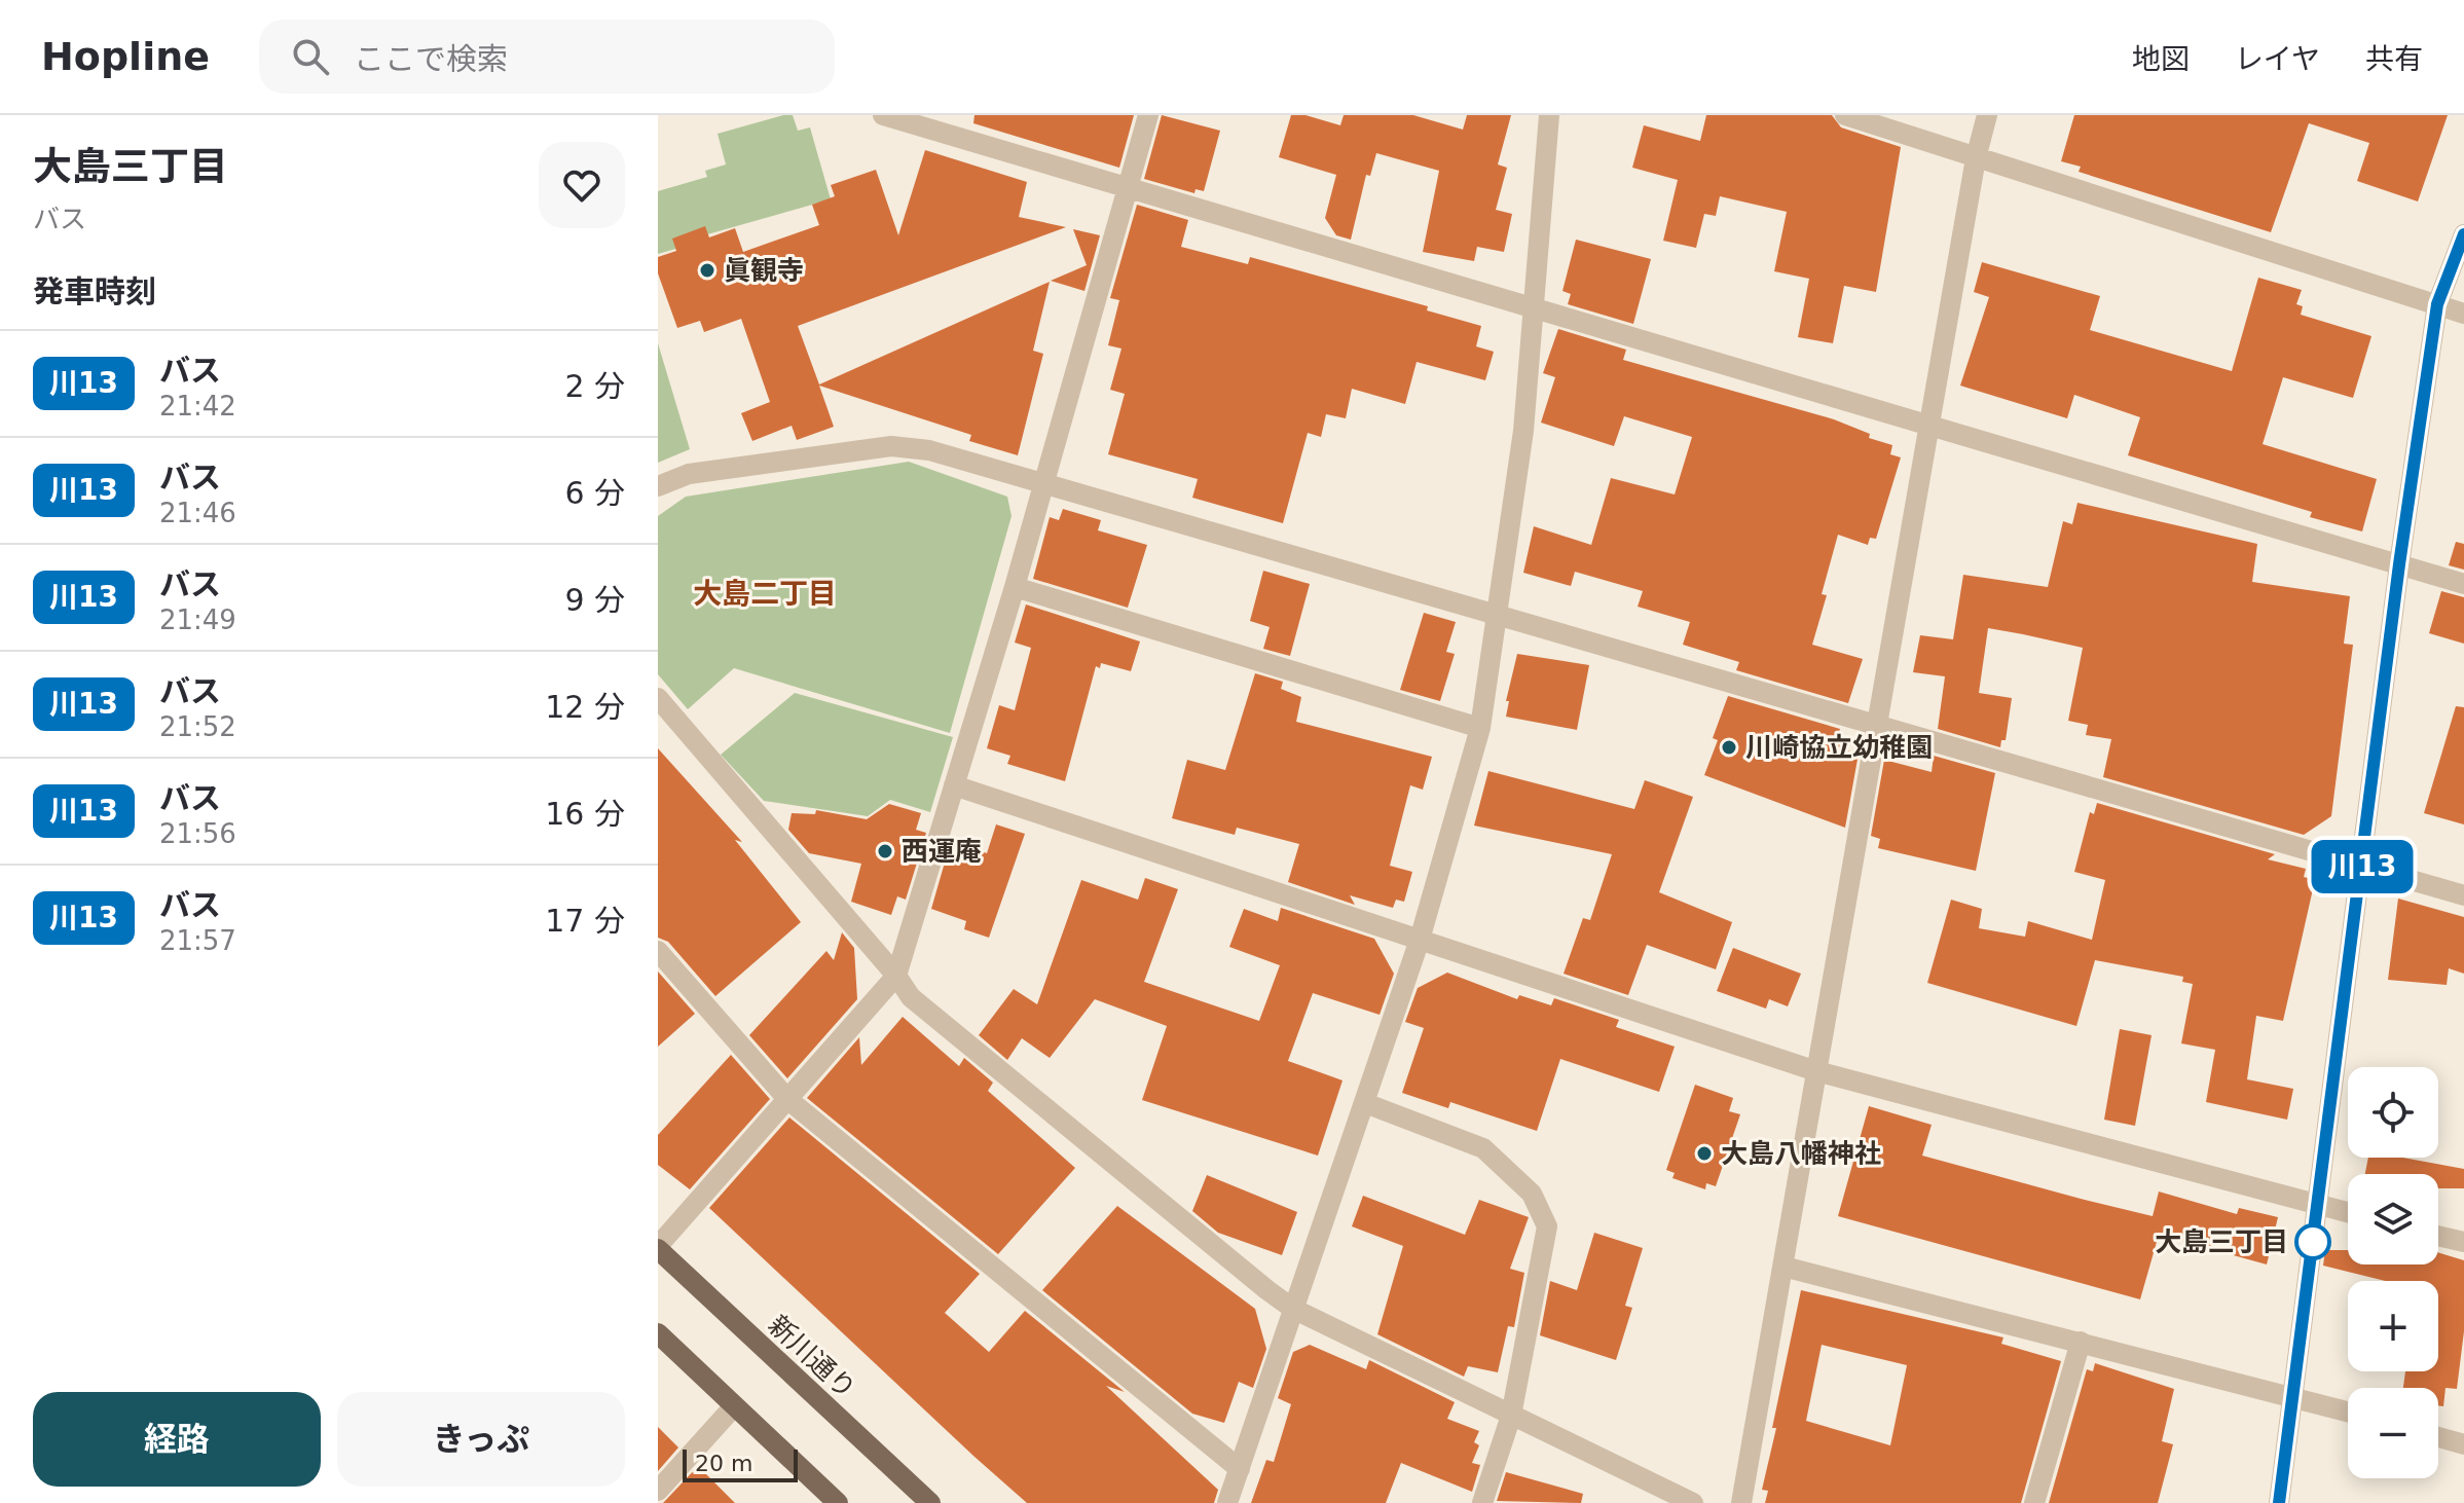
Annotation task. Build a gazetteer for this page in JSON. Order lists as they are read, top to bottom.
{
  "streets": {
    "main road": ["新川通り"]
  },
  "districts": ["大島二丁目"],
  "places": [
    "眞観寺",
    "川崎協立幼稚園",
    "西運庵",
    "大島八幡神社",
    "大島三丁目"
  ],
  "lines": ["bus line 川13"],
  "scale_bar": "20 m",
  "page": {
    "header": "Hopline",
    "search": "ここで検索",
    "nav": ["地図", "レイヤ", "共有"],
    "heading": [
      ["大島三丁目", "バス"],
      "発車時刻"
    ],
    "on_map": "川13",
    "list": [
      {
        "mark": "川13",
        "name": "バス",
        "note": "21:42",
        "value": "2 分"
      },
      {
        "mark": "川13",
        "name": "バス",
        "note": "21:46",
        "value": "6 分"
      },
      {
        "mark": "川13",
        "name": "バス",
        "note": "21:49",
        "value": "9 分"
      },
      {
        "mark": "川13",
        "name": "バス",
        "note": "21:52",
        "value": "12 分"
      },
      {
        "mark": "川13",
        "name": "バス",
        "note": "21:56",
        "value": "16 分"
      },
      {
        "mark": "川13",
        "name": "バス",
        "note": "21:57",
        "value": "17 分"
      }
    ],
    "map_buttons": ["+", "−"],
    "buttons": ["経路", "きっぷ"],
    "scale": "20 m"
  }
}
